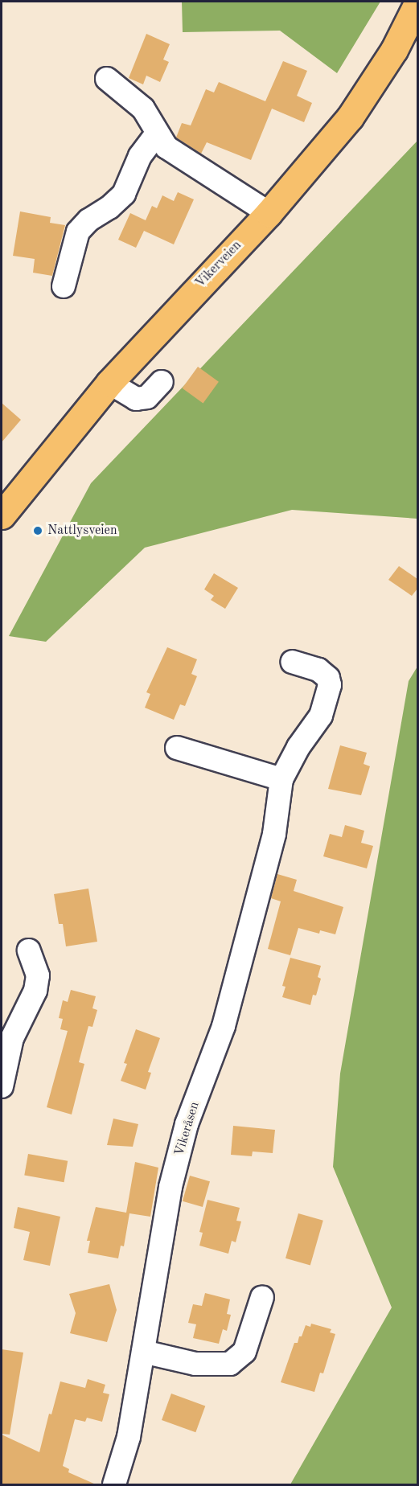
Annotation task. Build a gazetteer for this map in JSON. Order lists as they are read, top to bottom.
{
  "streets": {
    "main road": ["Vikerveien"],
    "street": ["Vikeråsen"]
  },
  "places": ["Nattlysveien"]
}
